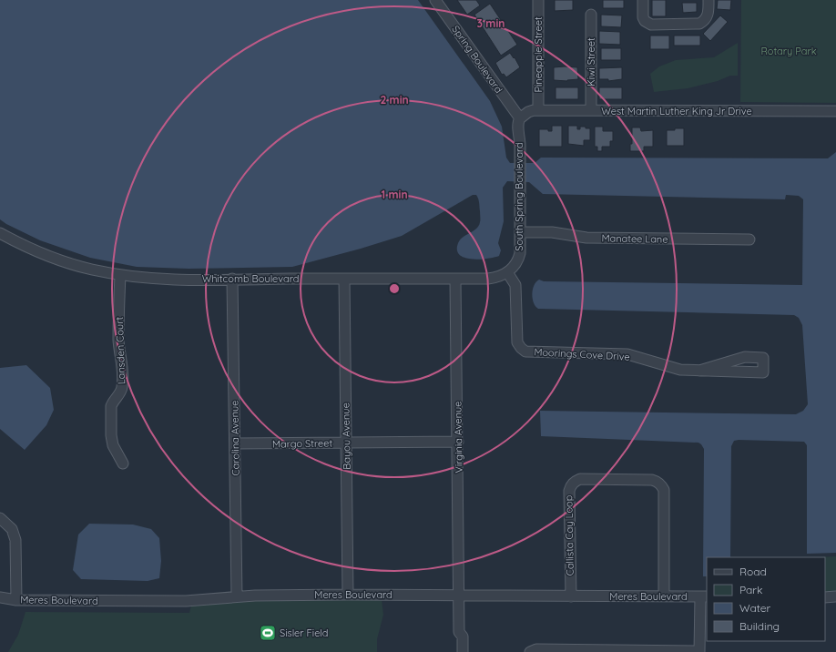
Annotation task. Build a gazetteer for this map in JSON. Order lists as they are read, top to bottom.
{
  "streets": {
    "street": [
      "Pineapple Street",
      "Spring Boulevard",
      "Kiwi Street",
      "West Martin Luther King Jr Drive",
      "South Spring Boulevard",
      "Manatee Lane",
      "Whitcomb Boulevard",
      "Lansden Court",
      "Moorings Cove Drive",
      "Bayou Avenue",
      "Virginia Avenue",
      "Carolina Avenue",
      "Margo Street",
      "Callista Cay Loop",
      "Meres Boulevard"
    ]
  },
  "crossings": [
    ["Pineapple Street", "West Martin Luther King Jr Drive"],
    ["Spring Boulevard", "West Martin Luther King Jr Drive"],
    ["Spring Boulevard", "South Spring Boulevard"],
    ["Kiwi Street", "West Martin Luther King Jr Drive"],
    ["West Martin Luther King Jr Drive", "South Spring Boulevard"],
    ["South Spring Boulevard", "Manatee Lane"],
    ["South Spring Boulevard", "Whitcomb Boulevard"],
    ["South Spring Boulevard", "Moorings Cove Drive"],
    ["Whitcomb Boulevard", "Lansden Court"],
    ["Whitcomb Boulevard", "Moorings Cove Drive"],
    ["Whitcomb Boulevard", "Bayou Avenue"],
    ["Whitcomb Boulevard", "Virginia Avenue"],
    ["Whitcomb Boulevard", "Carolina Avenue"],
    ["Bayou Avenue", "Margo Street"],
    ["Bayou Avenue", "Meres Boulevard"],
    ["Virginia Avenue", "Margo Street"],
    ["Virginia Avenue", "Meres Boulevard"],
    ["Carolina Avenue", "Margo Street"],
    ["Carolina Avenue", "Meres Boulevard"],
    ["Callista Cay Loop", "Meres Boulevard"]
  ],
  "parks": ["Rotary Park"],
  "places": {
    "sports": ["Sisler Field"]
  },
  "legend": [
    "Road",
    "Park",
    "Water",
    "Building"
  ],
  "rings": ["3 min", "2 min", "1 min"]
}
